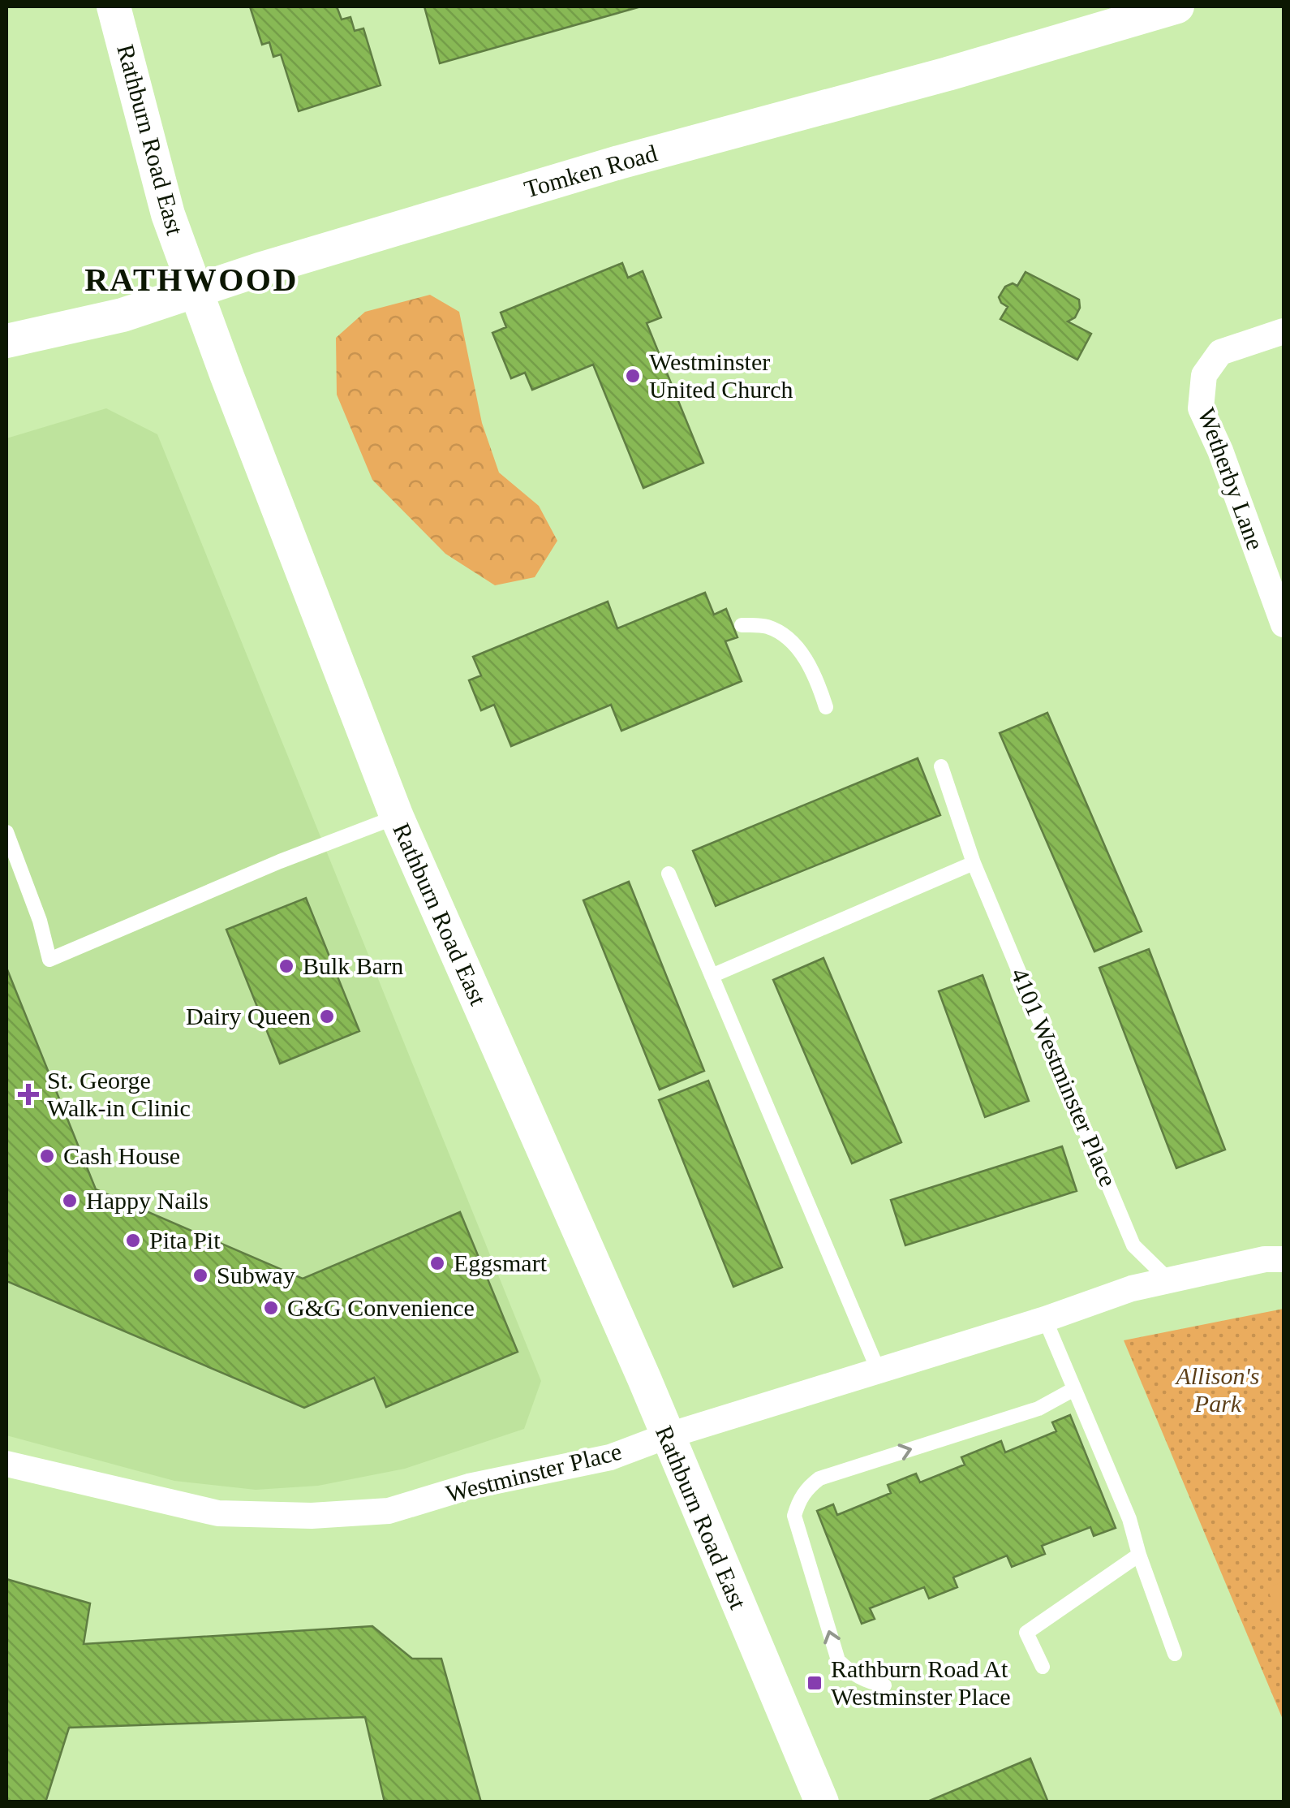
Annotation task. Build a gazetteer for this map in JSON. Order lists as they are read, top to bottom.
{
  "streets": {
    "street": [
      "Rathburn Road East",
      "Tomken Road",
      "Wetherby Lane",
      "Westminster Place"
    ],
    "lane": ["4101 Westminster Place"]
  },
  "crossings": [
    ["Rathburn Road East", "Tomken Road"],
    ["Rathburn Road East", "Westminster Place"],
    ["4101 Westminster Place", "Westminster Place"]
  ],
  "districts": ["RATHWOOD"],
  "parks": ["Allison's Park"],
  "places": {
    "other": [
      "Westminster United Church",
      "Bulk Barn",
      "Dairy Queen",
      "Cash House",
      "Happy Nails",
      "Pita Pit",
      "Eggsmart",
      "Subway",
      "G&G Convenience"
    ],
    "health": ["St. George Walk-in Clinic"],
    "transit": ["Rathburn Road At Westminster Place"]
  }
}
